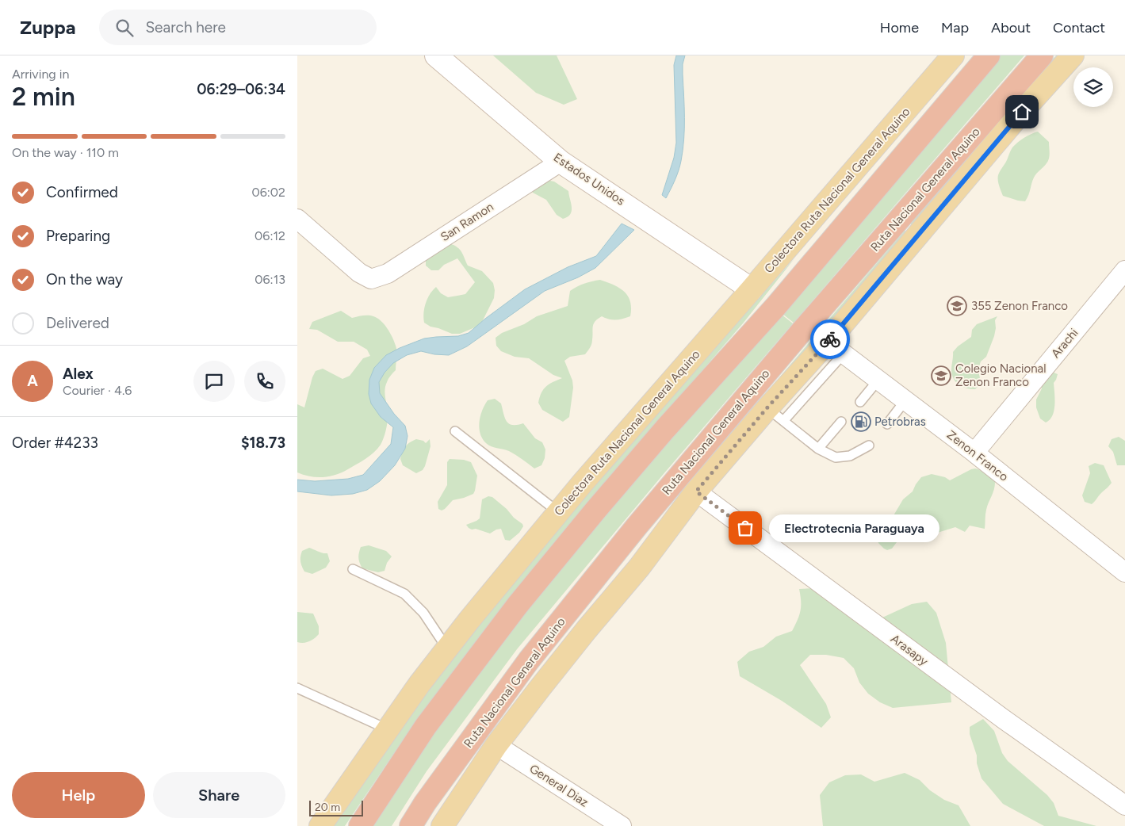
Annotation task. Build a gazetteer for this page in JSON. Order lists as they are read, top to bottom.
{
  "streets": {
    "highway": ["Ruta Nacional General Aquino"],
    "main road": ["Colectora Ruta Nacional General Aquino"],
    "street": [
      "Estados Unidos",
      "San Ramon",
      "Arachi",
      "Zenon Franco",
      "Arasapy",
      "General Diaz"
    ]
  },
  "crossings": [
    ["Estados Unidos", "Colectora Ruta Nacional General Aquino"],
    ["Estados Unidos", "San Ramon"],
    ["Arachi", "Zenon Franco"]
  ],
  "places": {
    "school or university": ["355 Zenon Franco", "Colegio Nacional Zenon Franco"],
    "fuel station": ["Petrobras"],
    "other": ["Electrotecnia Paraguaya"]
  },
  "scale_bar": "20 m",
  "page": {
    "header": "Zuppa",
    "search": "Search here",
    "nav": [
      "Home",
      "Map",
      "About",
      "Contact"
    ],
    "heading": ["2 min", "Arriving in", "06:29–06:34"],
    "panel": [
      "Alex",
      "Courier · 4.6",
      "Order #4233",
      "$18.73"
    ],
    "bar": "On the way · 110 m",
    "list": [
      ["Confirmed", "06:02"],
      ["Preparing", "06:12"],
      ["On the way", "06:13"],
      "Delivered"
    ],
    "round": "A",
    "bubble": "Electrotecnia Paraguaya",
    "buttons": ["Help", "Share"],
    "scale": "20 m"
  }
}
